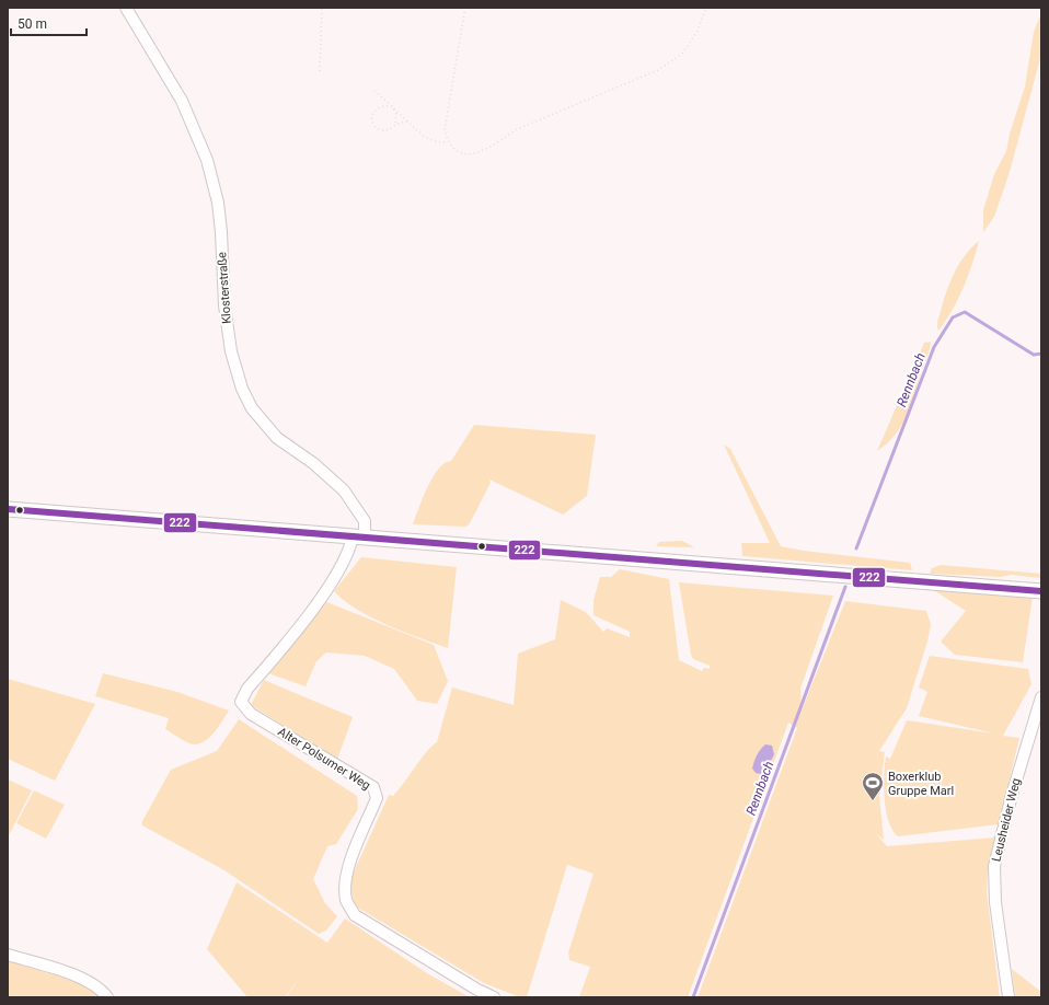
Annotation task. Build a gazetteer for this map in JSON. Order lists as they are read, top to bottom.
{
  "streets": {
    "street": ["Klosterstraße", "Alter Polsumer Weg", "Leusheider Weg"]
  },
  "crossings": [
    ["Klosterstraße", "Alter Polsumer Weg"]
  ],
  "water": ["Rennbach"],
  "places": {
    "sports": ["Boxerklub Gruppe Marl"]
  },
  "lines": ["transit line 222"],
  "scale_bar": "50 m"
}
